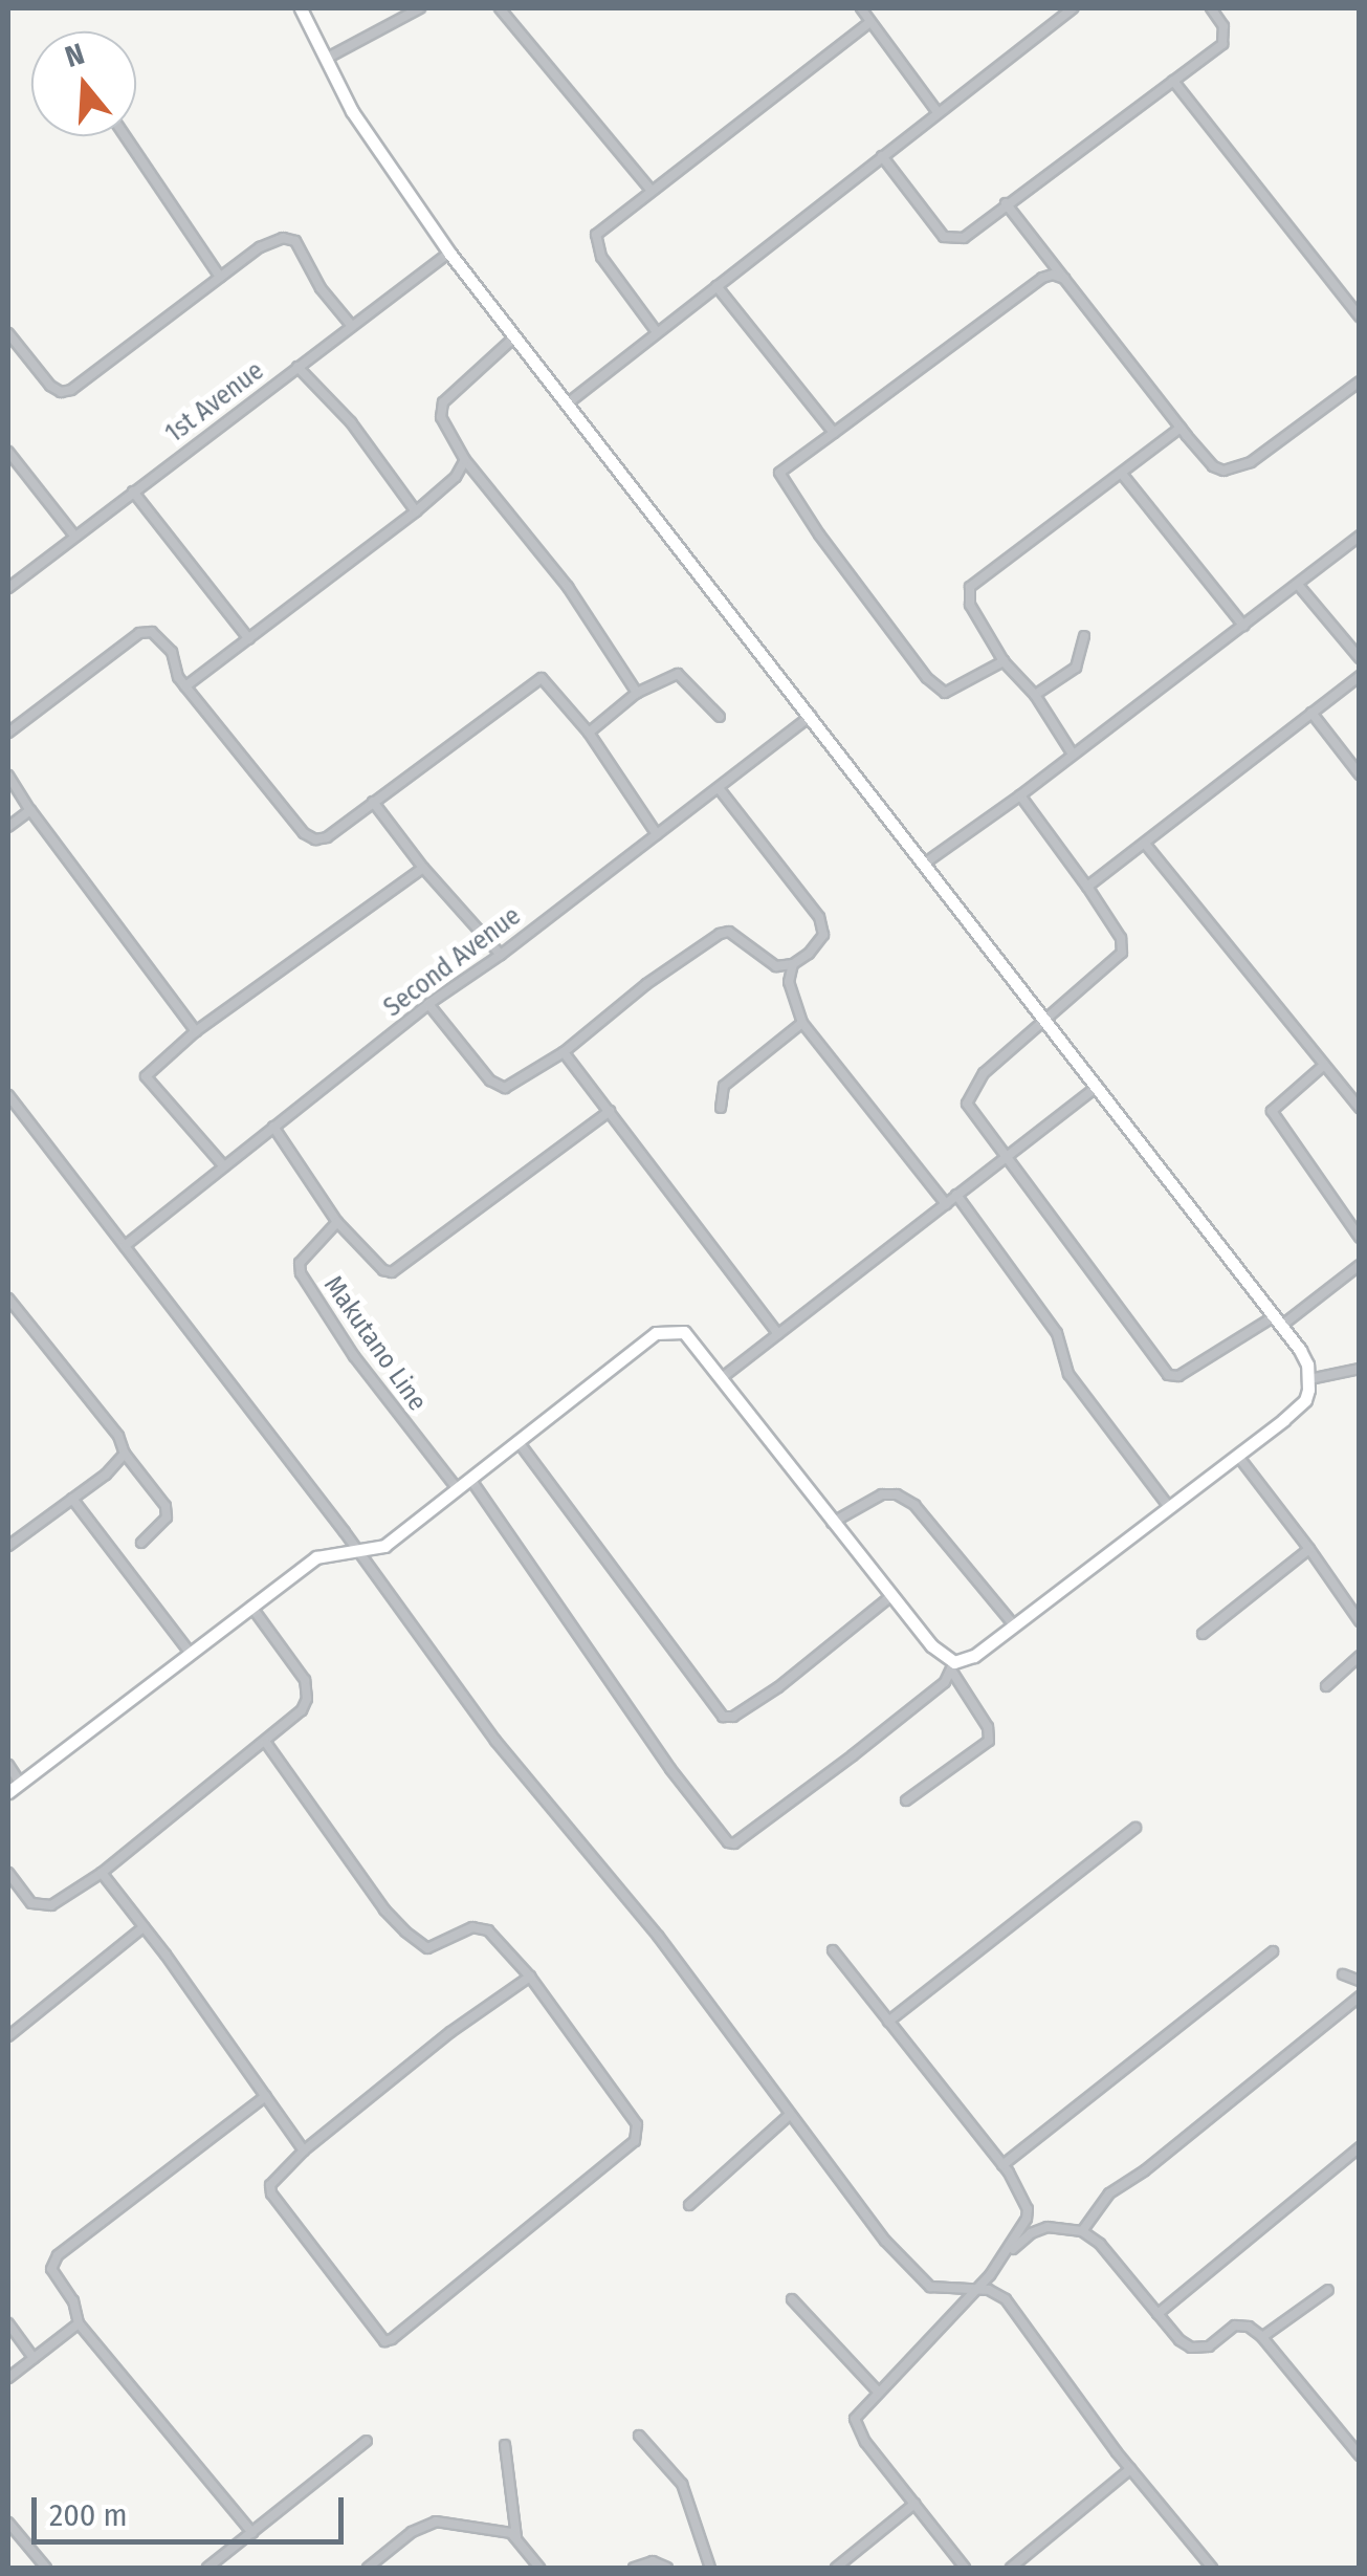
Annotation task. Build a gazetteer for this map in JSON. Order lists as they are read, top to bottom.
{
  "streets": {
    "street": ["1st Avenue", "Second Avenue", "Makutano Line"]
  },
  "scale_bar": "200 m",
  "north": "top"
}
